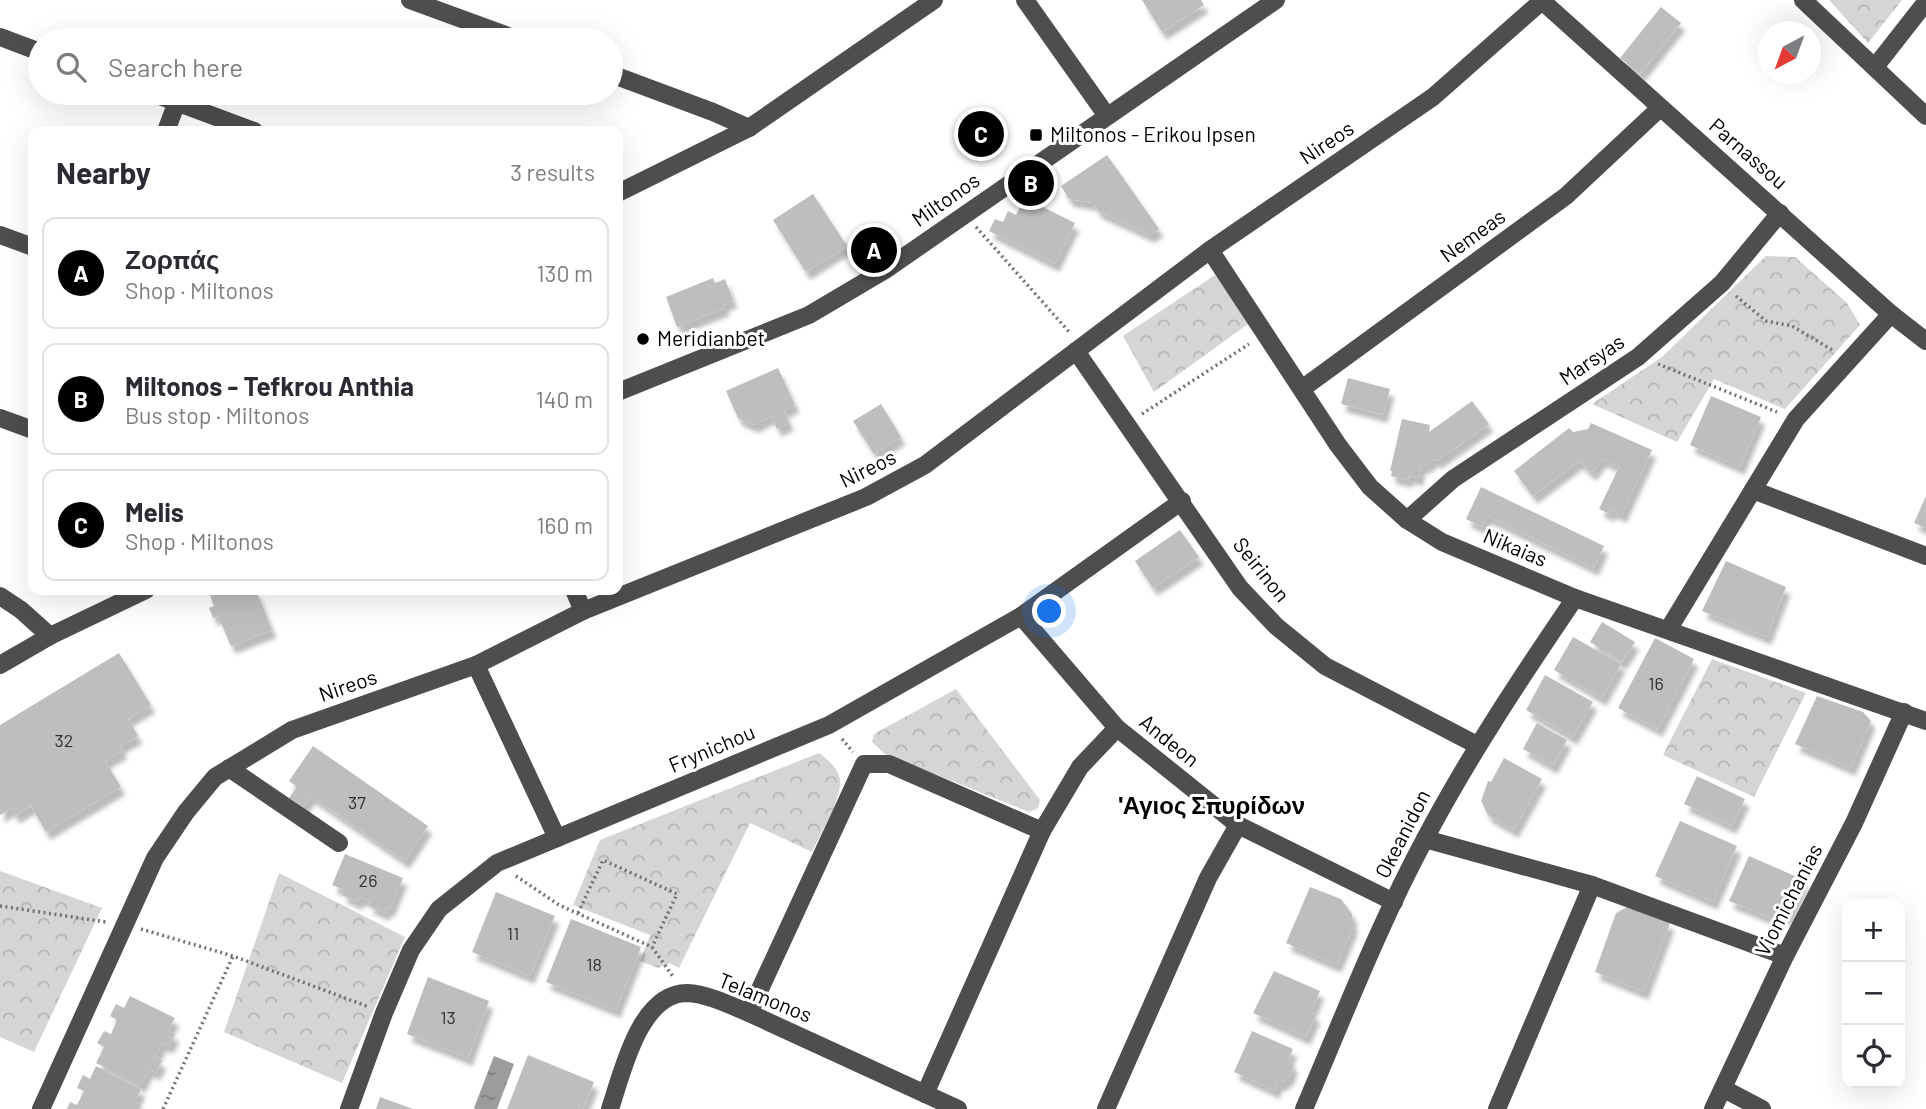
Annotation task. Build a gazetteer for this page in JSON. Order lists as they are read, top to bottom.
{
  "streets": {
    "street": [
      "Nireos",
      "Parnassou",
      "Miltonos",
      "Nemeas",
      "Marsyas",
      "Nikaias",
      "Seirinon",
      "Andeon",
      "Frynichou",
      "Okeanidon",
      "Viomichanias",
      "Telamonos"
    ]
  },
  "crossings": [
    ["Nireos", "Parnassou"],
    ["Nireos", "Nikaias"],
    ["Nireos", "Seirinon"],
    ["Parnassou", "Nemeas"],
    ["Parnassou", "Marsyas"],
    ["Nemeas", "Nikaias"],
    ["Marsyas", "Nikaias"],
    ["Nikaias", "Okeanidon"],
    ["Nikaias", "Viomichanias"],
    ["Seirinon", "Frynichou"],
    ["Seirinon", "Okeanidon"],
    ["Andeon", "Frynichou"],
    ["Andeon", "Okeanidon"]
  ],
  "districts": ["'Αγιος Σπυρίδων"],
  "places": {
    "transit": ["Miltonos - Erikou Ipsen"],
    "other": ["Meridianbet"]
  },
  "house_numbers": [
    "16",
    "32",
    "37",
    "26",
    "11",
    "18",
    "13"
  ],
  "north": "bottom left",
  "page": {
    "search": "Search here",
    "pins": ["C", "B", "A"],
    "heading": ["Nearby", "3 results"],
    "list": [
      {
        "mark": "A",
        "name": "Ζορπάς",
        "note": "Shop · Miltonos",
        "value": "130 m"
      },
      {
        "mark": "B",
        "name": "Miltonos - Tefkrou Anthia",
        "note": "Bus stop · Miltonos",
        "value": "140 m"
      },
      {
        "mark": "C",
        "name": "Melis",
        "note": "Shop · Miltonos",
        "value": "160 m"
      }
    ],
    "map_buttons": ["+", "−"]
  }
}
